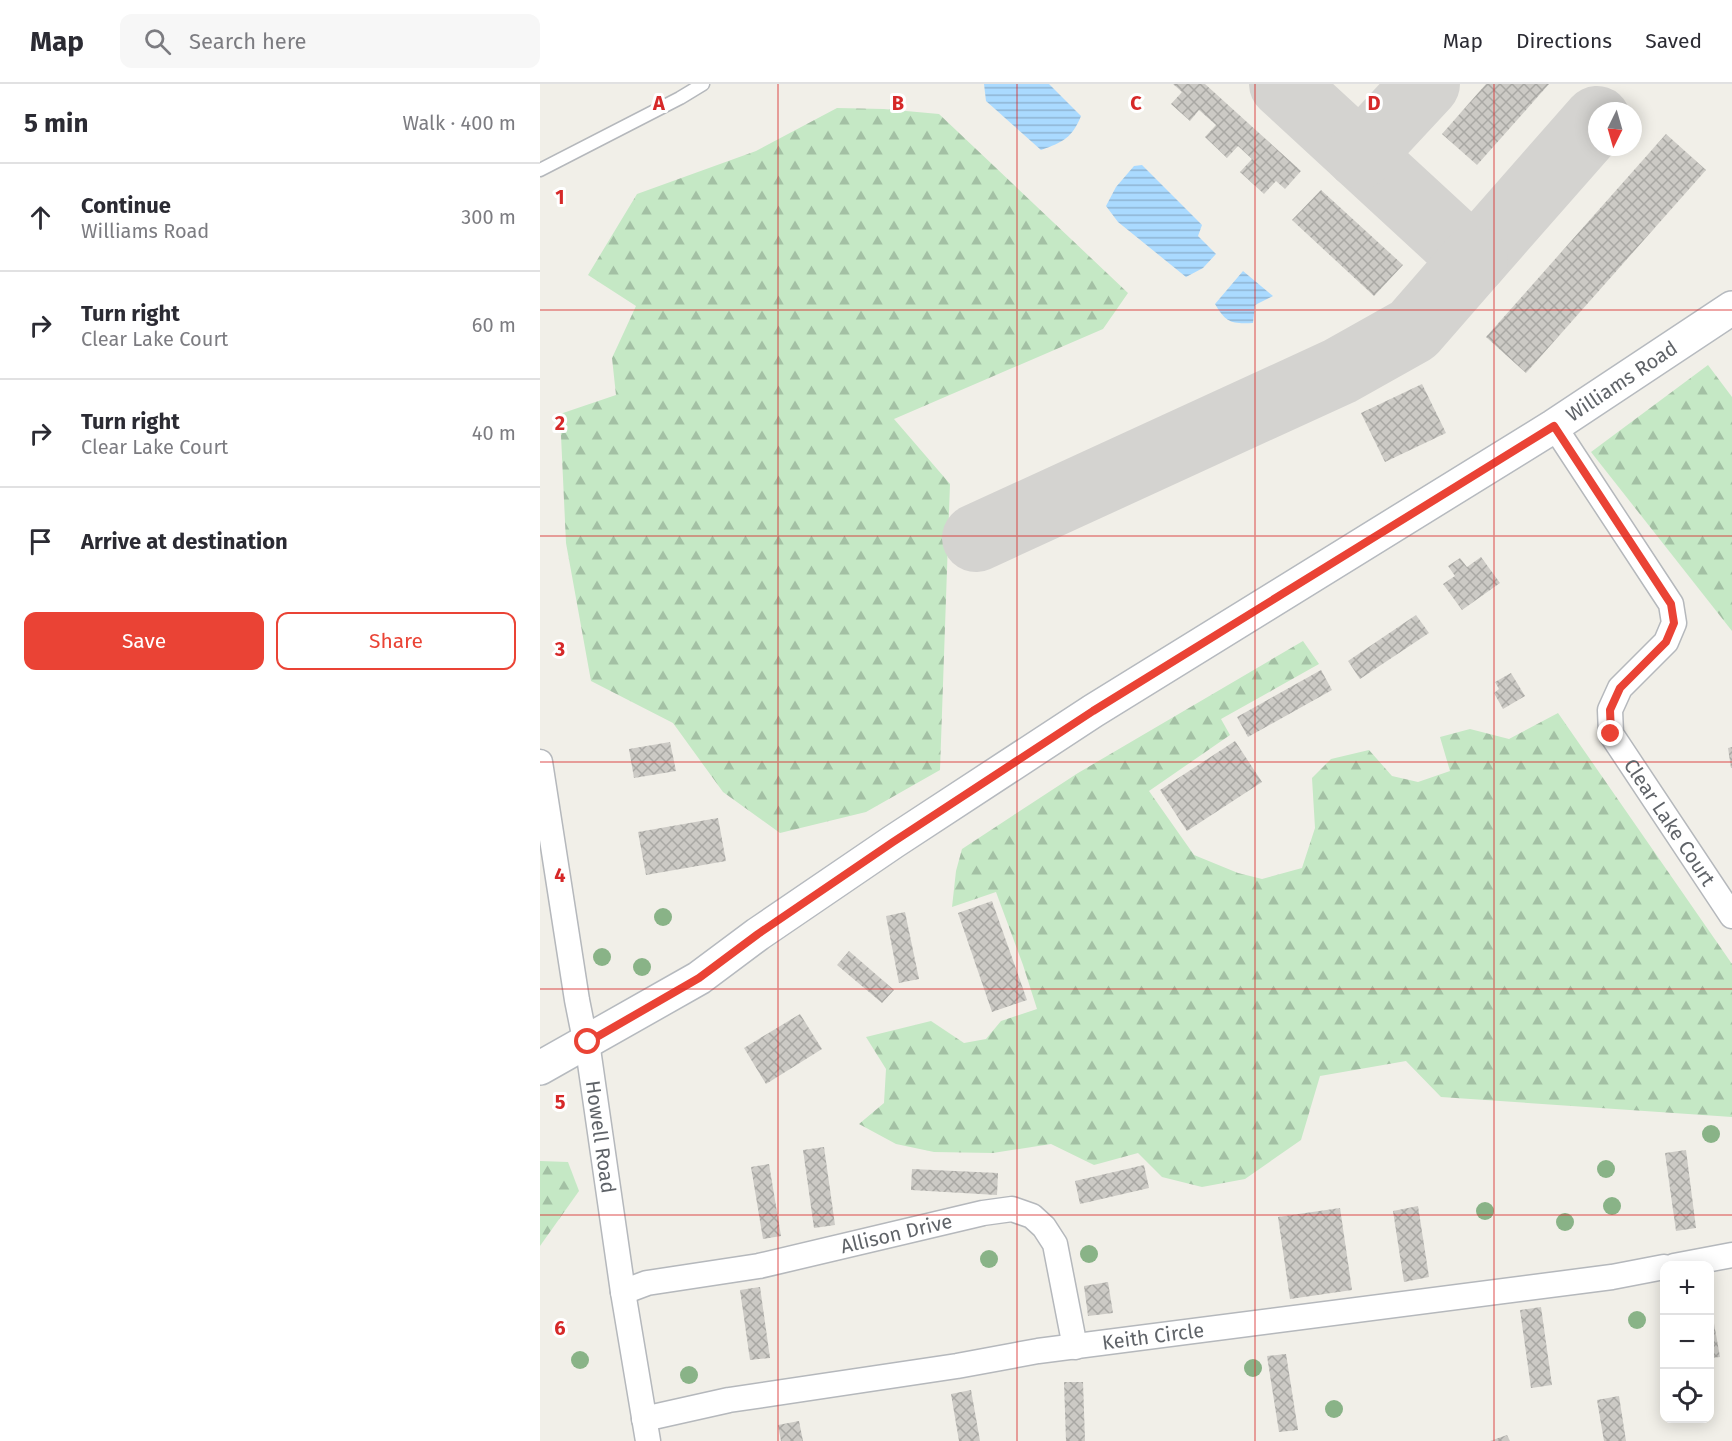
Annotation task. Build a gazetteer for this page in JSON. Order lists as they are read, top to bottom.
{
  "streets": {
    "street": [
      "Williams Road",
      "Clear Lake Court",
      "Howell Road",
      "Allison Drive",
      "Keith Circle"
    ]
  },
  "crossings": [
    ["Williams Road", "Clear Lake Court"],
    ["Williams Road", "Howell Road"],
    ["Howell Road", "Allison Drive"],
    ["Howell Road", "Keith Circle"],
    ["Allison Drive", "Keith Circle"]
  ],
  "north": "bottom",
  "page": {
    "header": "Map",
    "search": "Search here",
    "nav": ["Map", "Directions", "Saved"],
    "heading": ["5 min", "Walk · 400 m"],
    "list": [
      ["Continue", "Williams Road", "300 m"],
      ["Turn right", "Clear Lake Court", "60 m"],
      ["Turn right", "Clear Lake Court", "40 m"],
      "Arrive at destination"
    ],
    "buttons": ["Save", "Share"],
    "map_buttons": ["+", "−"]
  },
  "grid": {
    "columns": [
      "A",
      "B",
      "C",
      "D"
    ],
    "rows": [
      "1",
      "2",
      "3",
      "4",
      "5",
      "6"
    ]
  }
}
